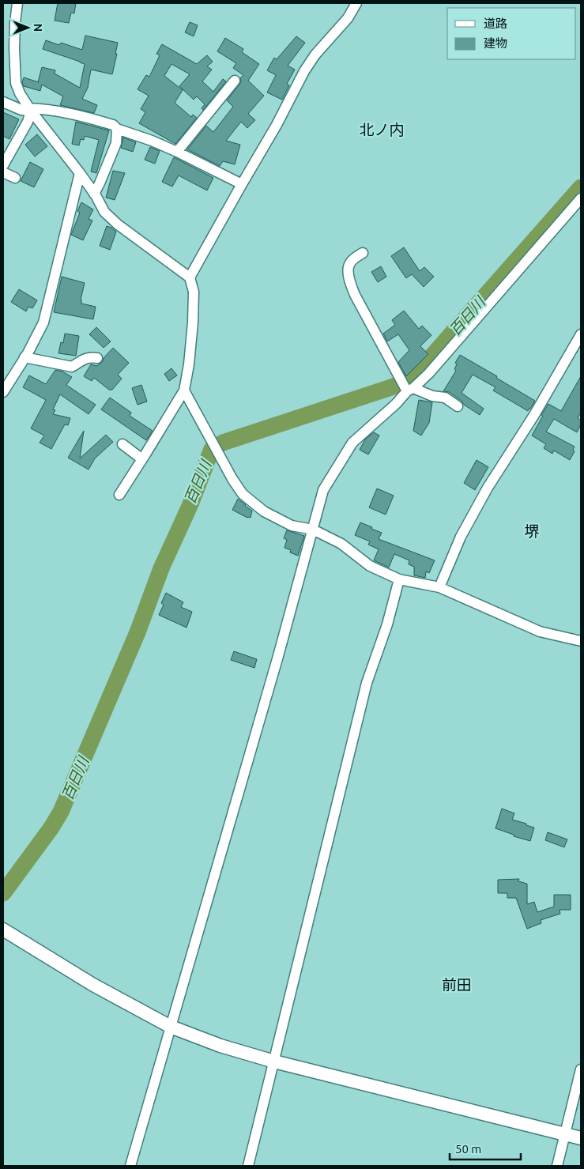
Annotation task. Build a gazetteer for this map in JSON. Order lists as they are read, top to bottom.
{
  "districts": ["北ノ内", "堺", "前田"],
  "water": ["百日川"],
  "legend": ["道路", "建物"],
  "scale_bar": "50 m",
  "north": "right"
}
